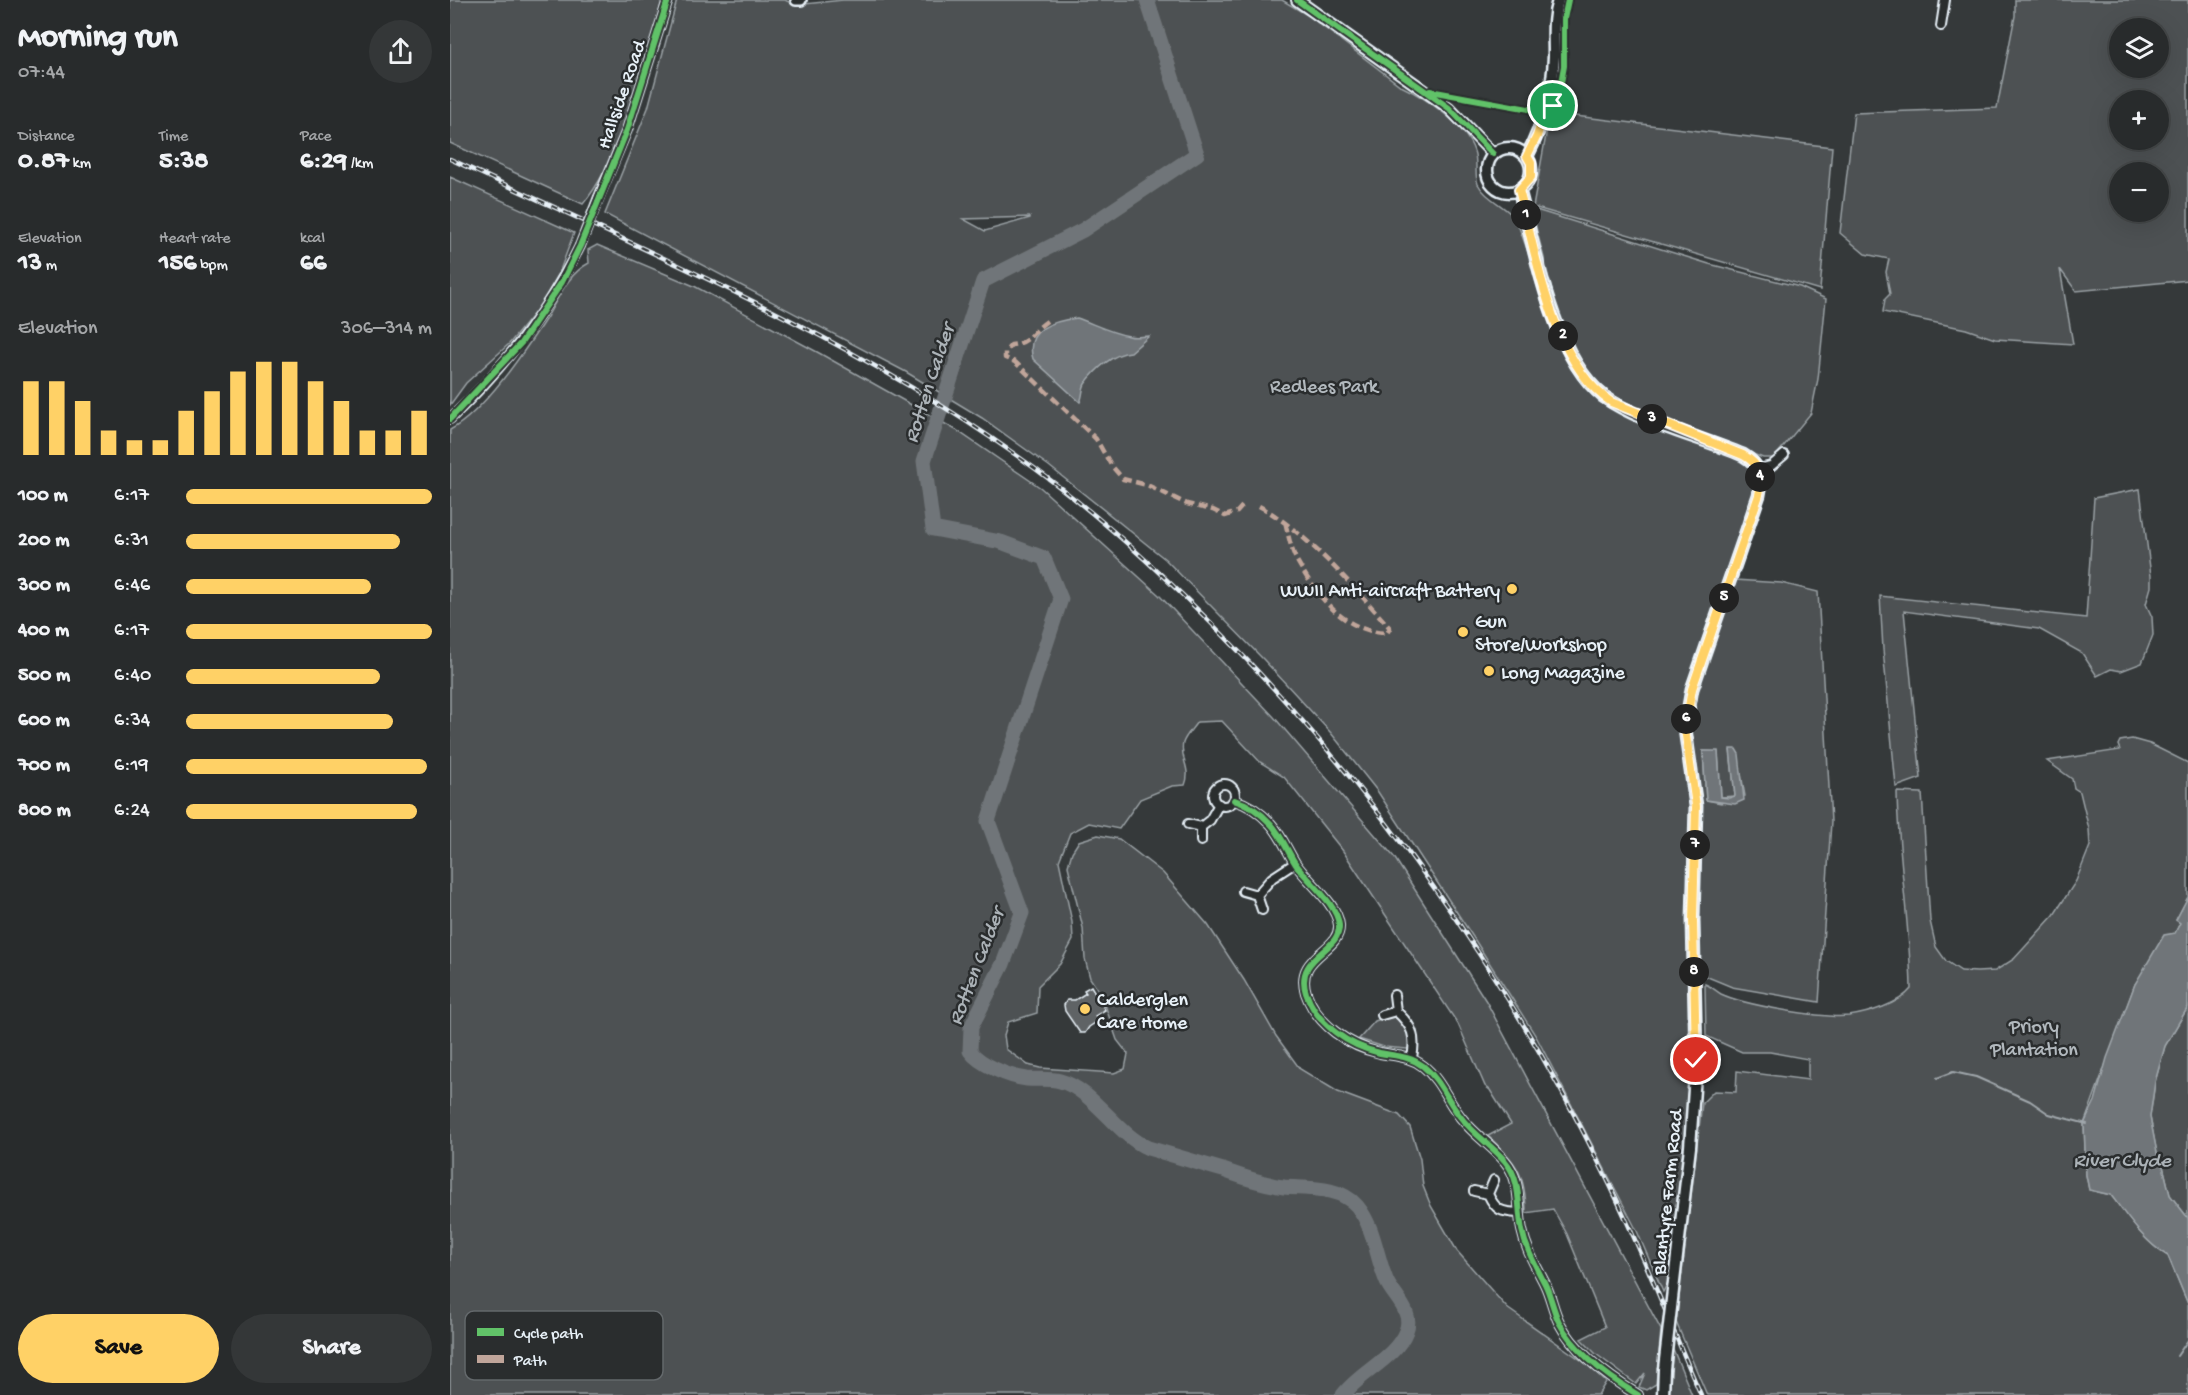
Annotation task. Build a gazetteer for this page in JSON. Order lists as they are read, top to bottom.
{
  "streets": {
    "main road": ["Blantyre Farm Road"],
    "street": ["Hallside Road"]
  },
  "water": ["Rotten Calder", "River Clyde"],
  "parks": ["Redlees Park", "Priory Plantation"],
  "places": [
    "WWII Anti-aircraft Battery",
    "Gun Store/Workshop",
    "Long Magazine",
    "Calderglen Care Home"
  ],
  "legend": ["Cycle path", "Path"],
  "page": {
    "heading": ["Morning run", "07:44"],
    "map_buttons": ["+", "−"],
    "stats": [
      ["Distance", "0.87 km"],
      ["Time", "5:38"],
      ["Pace", "6:29 /km"],
      ["Elevation", "13 m"],
      ["Heart rate", "156 bpm"],
      ["kcal", "66"]
    ],
    "pins": [
      "1",
      "2",
      "3",
      "4",
      "5",
      "6",
      "7",
      "8"
    ],
    "chart": ["Elevation", "306–314 m"],
    "list": [
      {
        "name": "100 m",
        "note": "6:17"
      },
      {
        "name": "200 m",
        "note": "6:31"
      },
      {
        "name": "300 m",
        "note": "6:46"
      },
      {
        "name": "400 m",
        "note": "6:17"
      },
      {
        "name": "500 m",
        "note": "6:40"
      },
      {
        "name": "600 m",
        "note": "6:34"
      },
      {
        "name": "700 m",
        "note": "6:19"
      },
      {
        "name": "800 m",
        "note": "6:24"
      }
    ],
    "buttons": ["Save", "Share"]
  }
}
